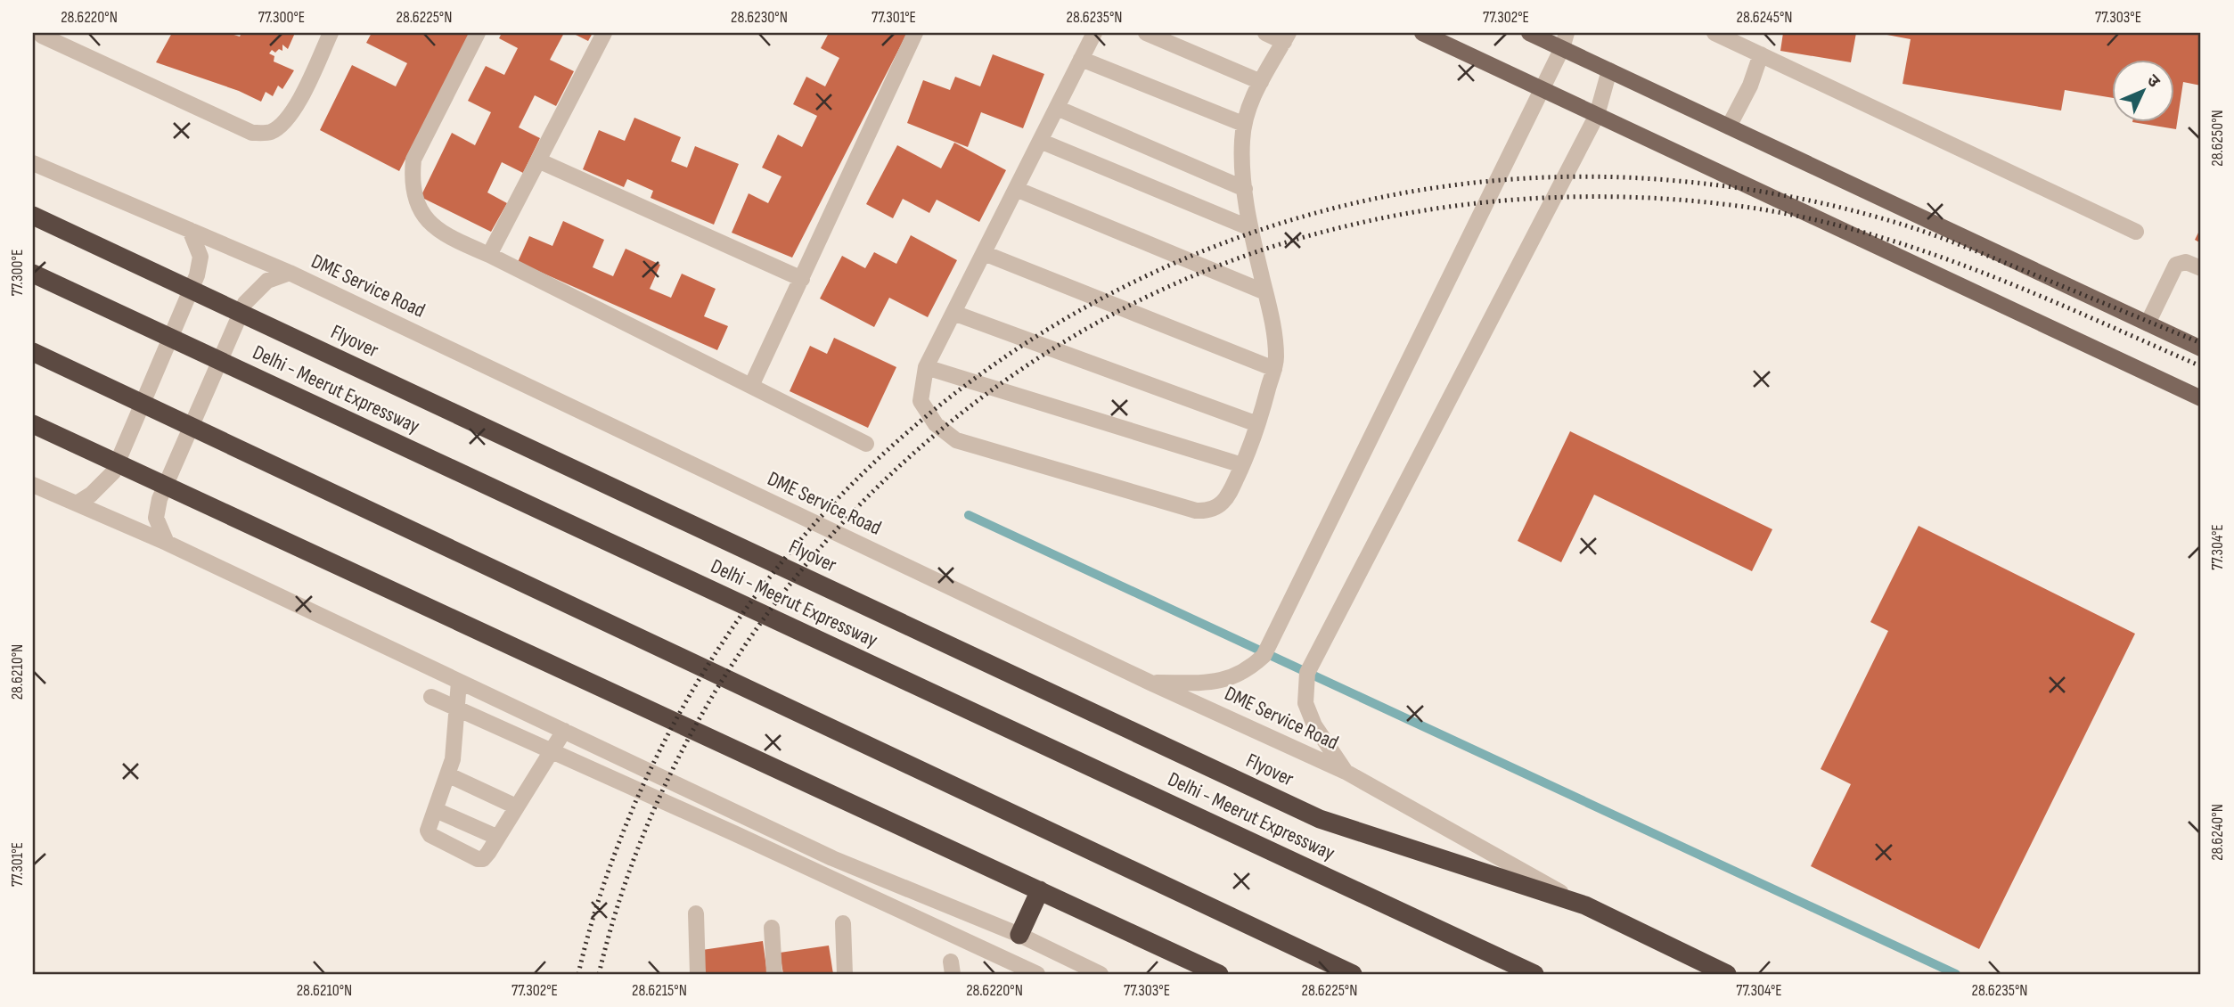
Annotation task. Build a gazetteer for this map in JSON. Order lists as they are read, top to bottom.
{
  "streets": {
    "highway": ["Flyover", "Delhi - Meerut Expressway"],
    "street": ["DME Service Road"]
  },
  "crossings": [
    ["DME Service Road", "Flyover"]
  ],
  "north": "top right",
  "coordinates": [
    "28.6220°N",
    "77.300°E",
    "28.6225°N",
    "28.6230°N",
    "77.301°E",
    "28.6235°N",
    "77.302°E",
    "28.6245°N",
    "77.303°E",
    "28.6250°N",
    "77.304°E",
    "28.6210°N",
    "28.6240°N",
    "28.6215°N"
  ]
}
